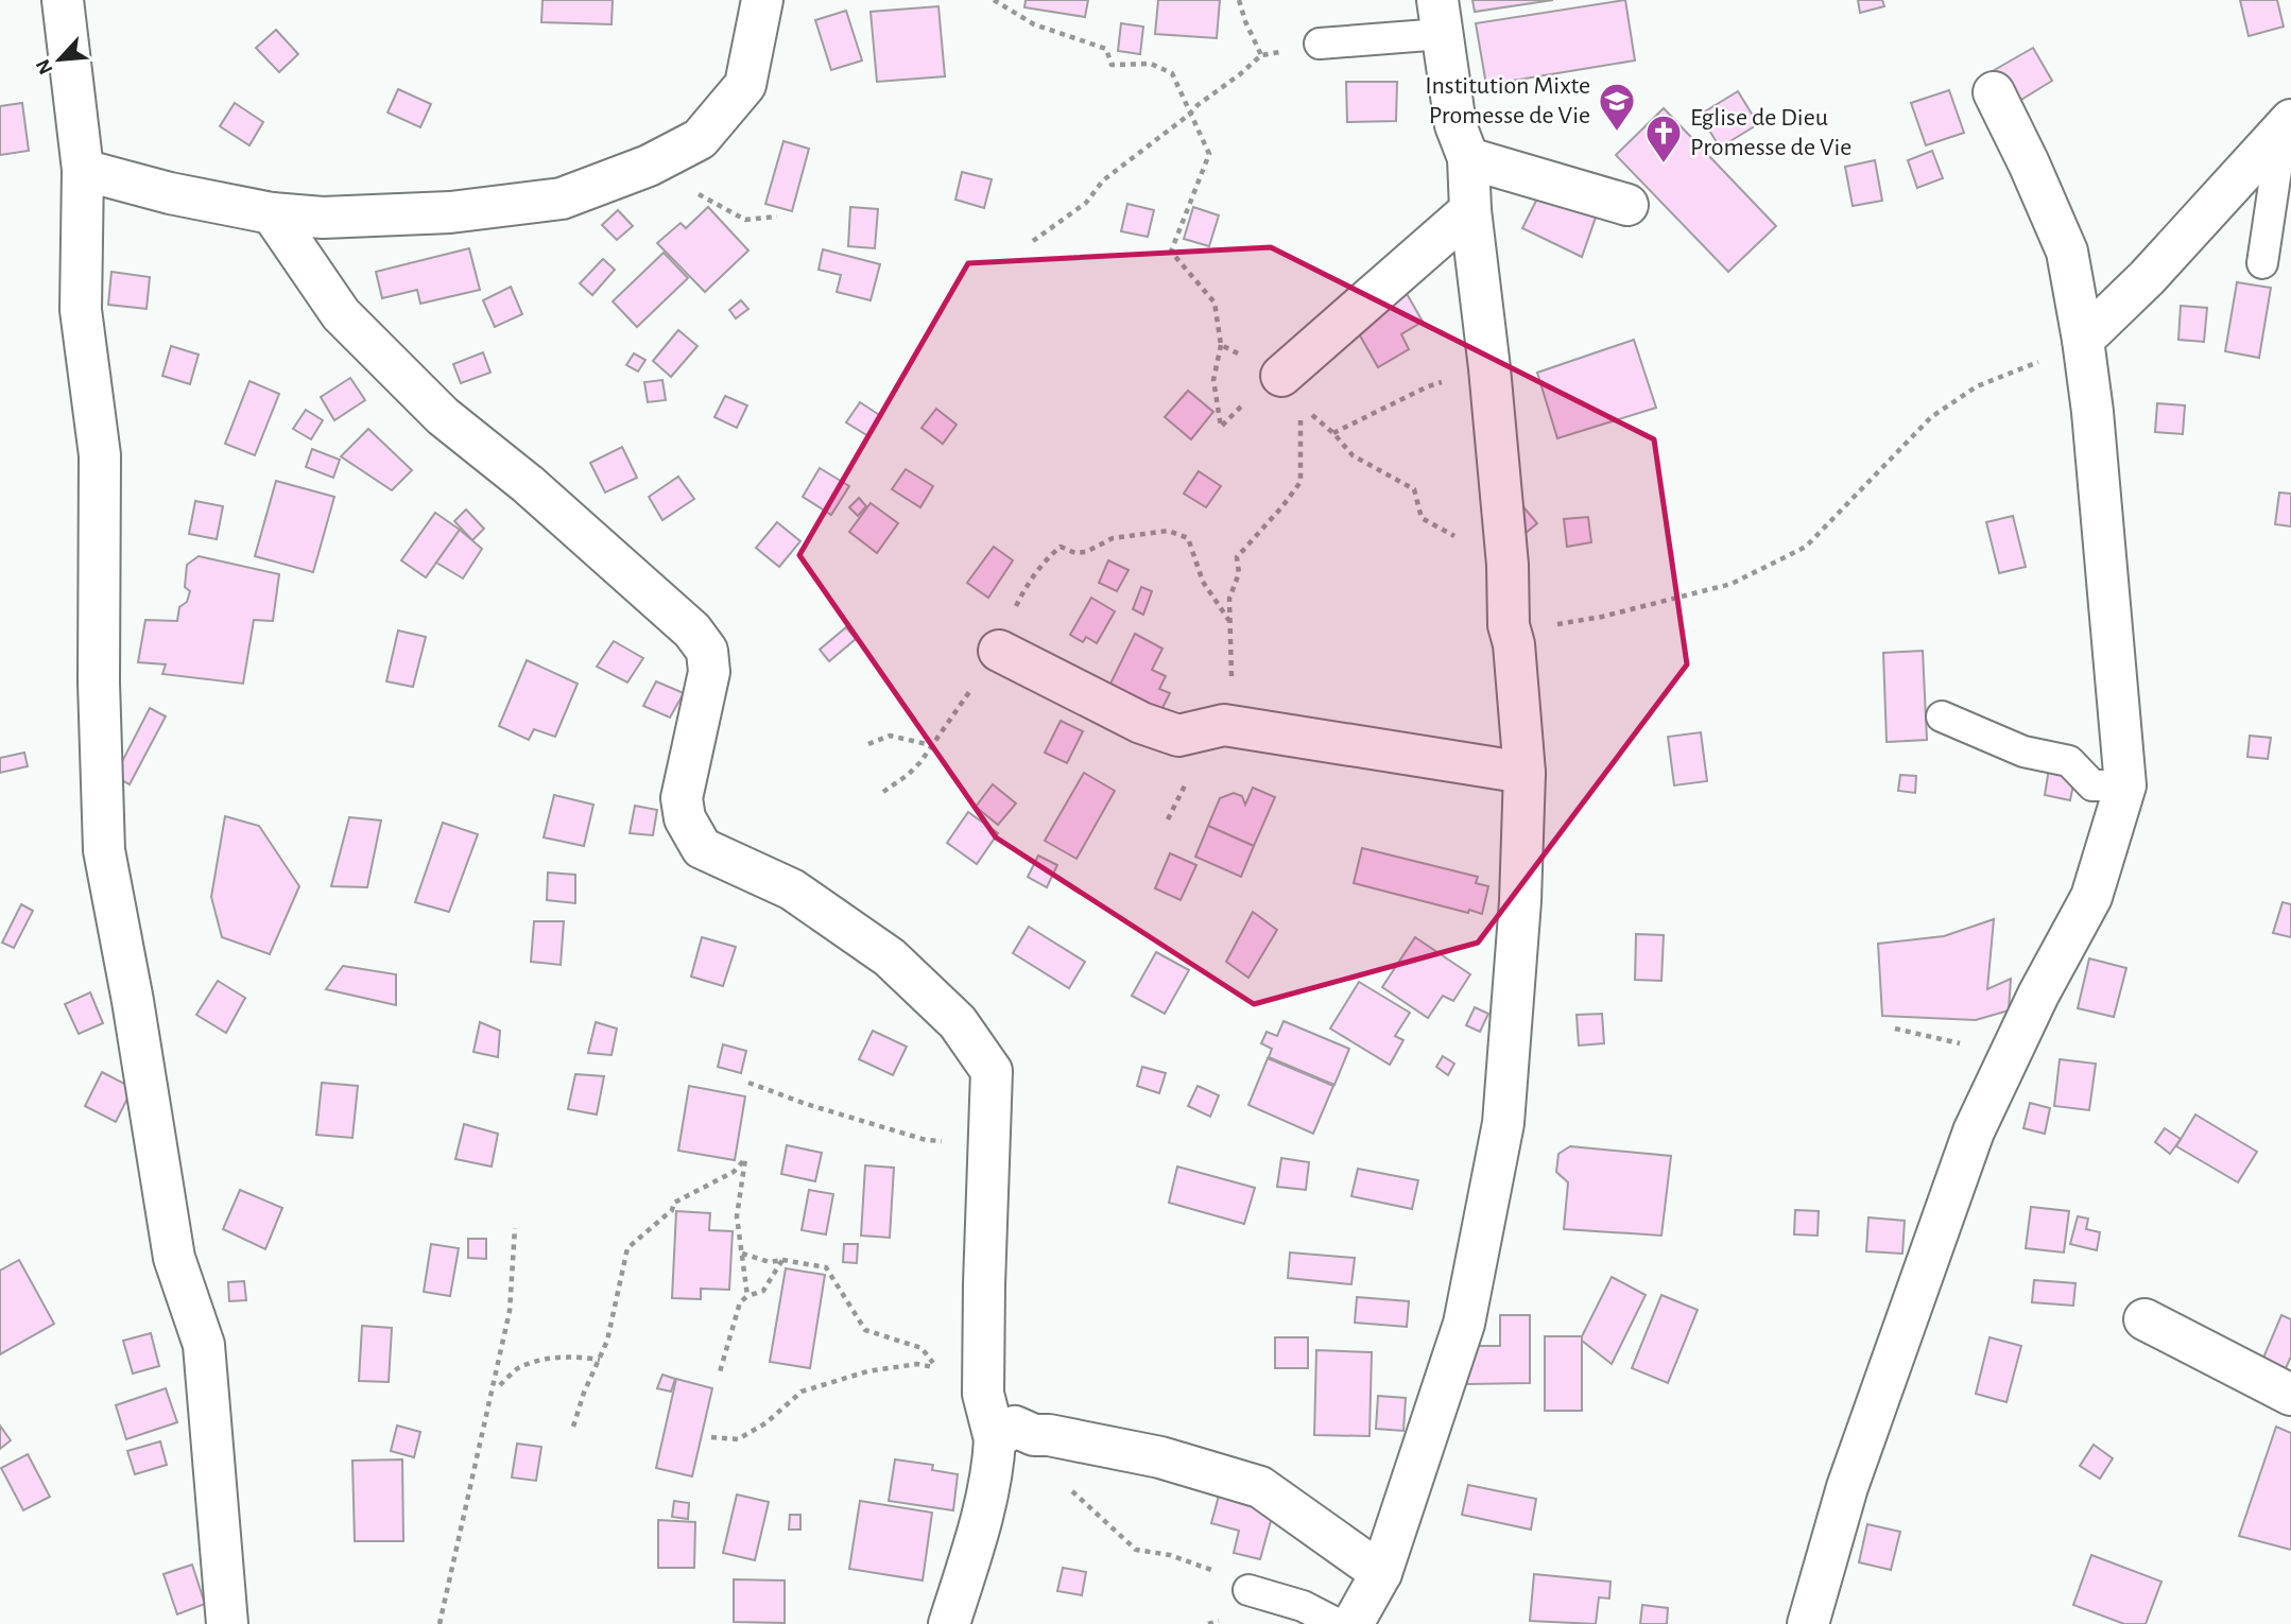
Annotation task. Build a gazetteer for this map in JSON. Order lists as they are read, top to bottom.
{
  "places": {
    "school or university": ["Institution Mixte Promesse de Vie"],
    "church": ["Eglise de Dieu Promesse de Vie"]
  },
  "north": "bottom left"
}
